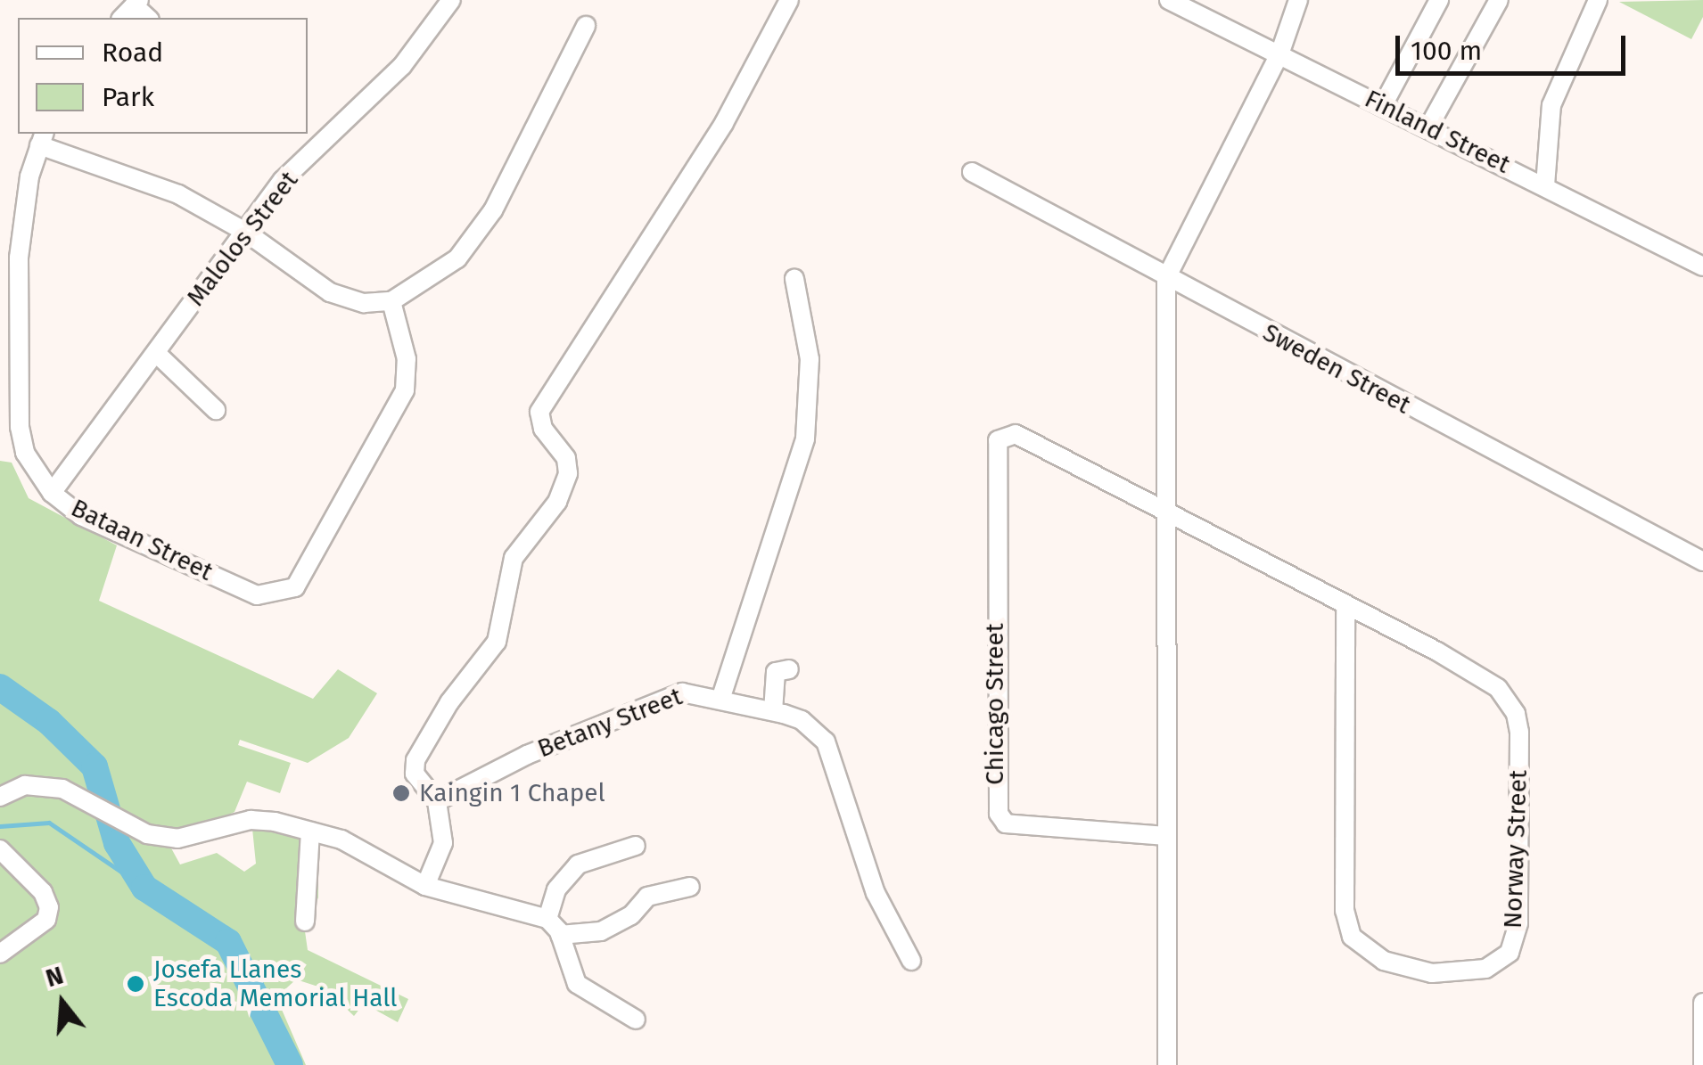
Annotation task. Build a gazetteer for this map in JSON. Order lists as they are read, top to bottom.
{
  "streets": {
    "street": [
      "Finland Street",
      "Malolos Street",
      "Sweden Street",
      "Bataan Street",
      "Chicago Street",
      "Betany Street",
      "Norway Street"
    ]
  },
  "crossings": [
    ["Malolos Street", "Bataan Street"],
    ["Chicago Street", "Norway Street"]
  ],
  "places": ["Kaingin 1 Chapel", "Josefa Llanes Escoda Memorial Hall"],
  "legend": ["Road", "Park"],
  "scale_bar": "100 m",
  "north": "top"
}
